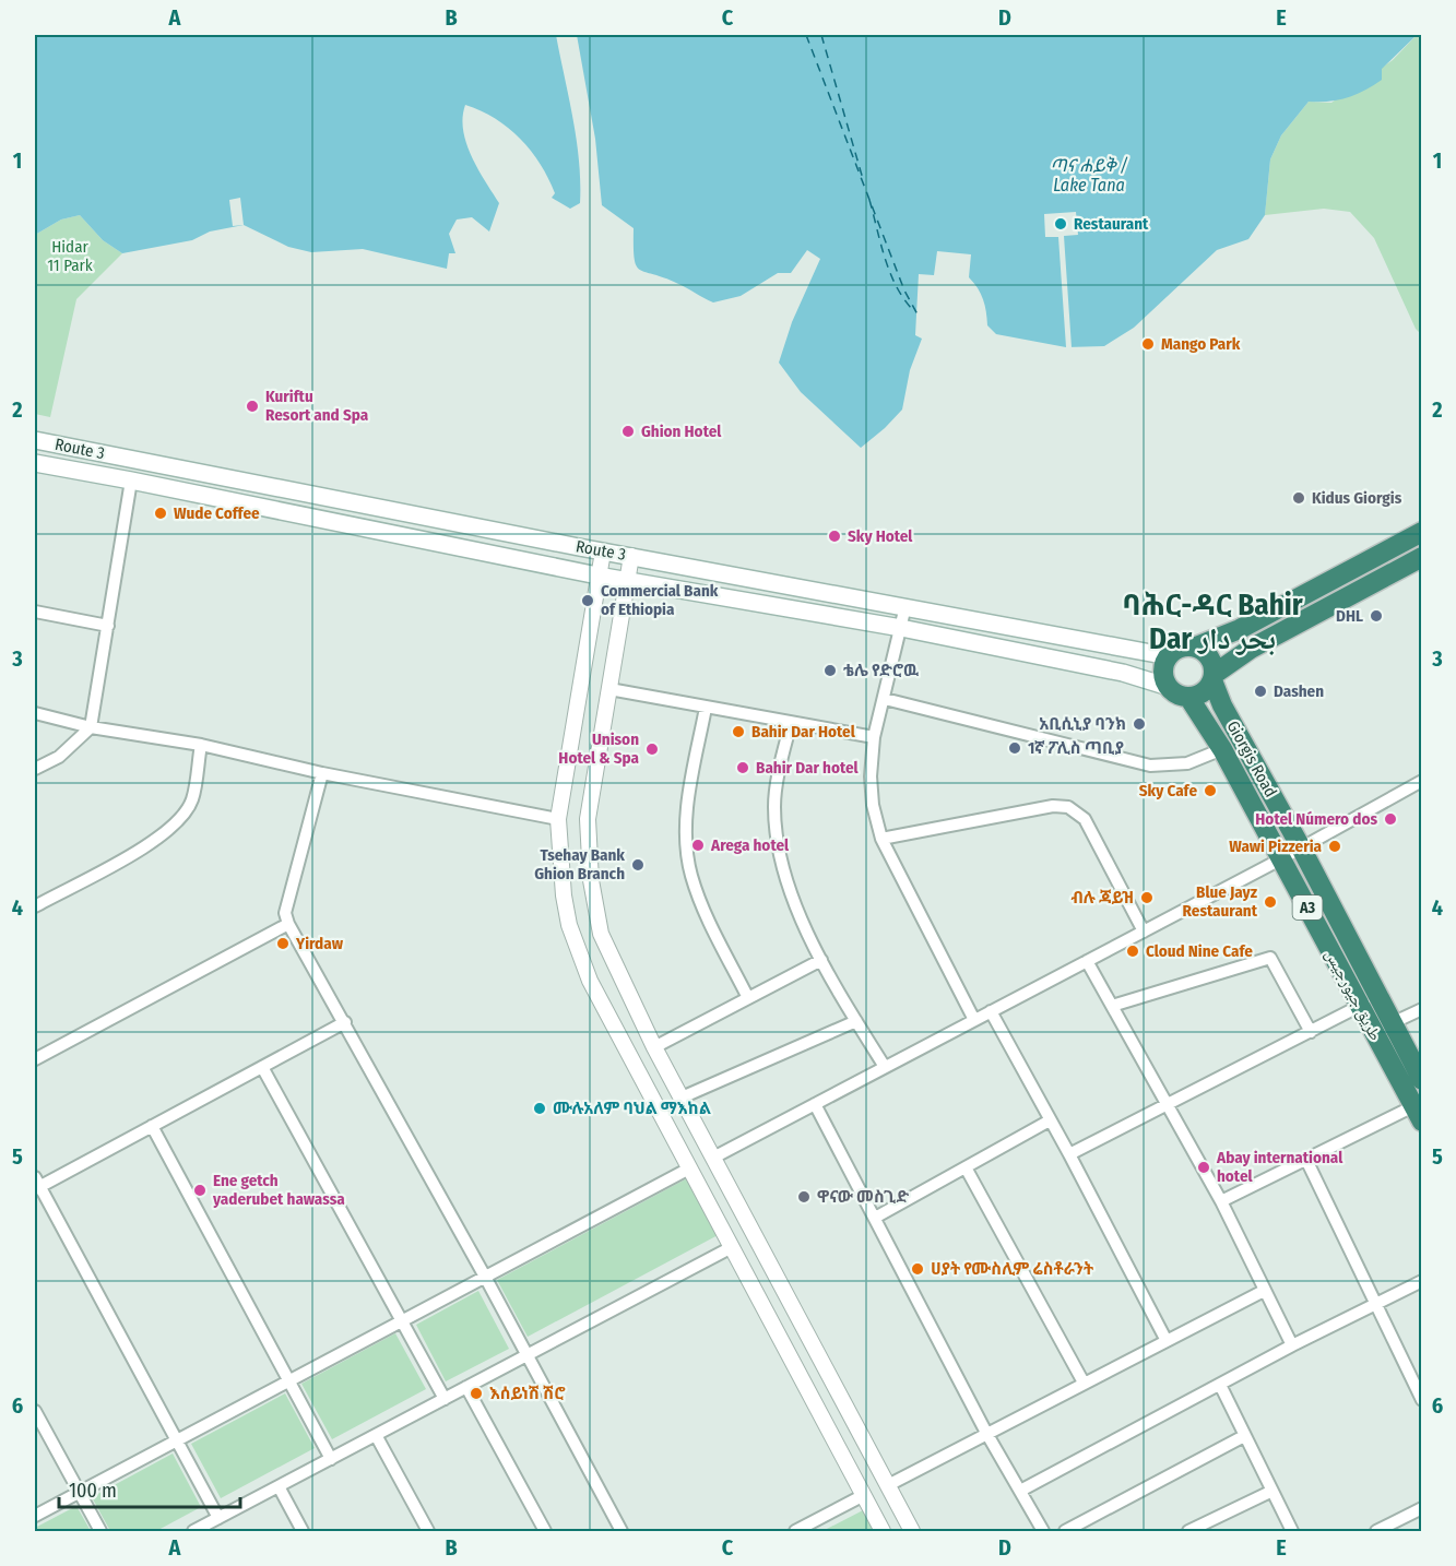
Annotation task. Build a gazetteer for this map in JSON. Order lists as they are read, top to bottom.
{
  "streets": {
    "highway": ["Giorgis Road", "A3", "طريق جيورجيس"],
    "main road": ["Route 3"]
  },
  "crossings": [
    ["Route 3", "Giorgis Road"],
    ["Route 3", "A3"],
    ["Route 3", "طريق جيورجيس"],
    ["Giorgis Road", "A3"],
    ["Giorgis Road", "طريق جيورجيس"],
    ["A3", "طريق جيورجيس"]
  ],
  "districts": ["ባሕር-ዳር Bahir Dar بحر دار"],
  "water": ["ጣና ሐይቅ / Lake Tana"],
  "parks": ["Hidar 11 Park"],
  "places": [
    "Restaurant",
    "Mango Park",
    "Kuriftu Resort and Spa",
    "Ghion Hotel",
    "Kidus Giorgis",
    "Wude Coffee",
    "Sky Hotel",
    "Commercial Bank of Ethiopia",
    "DHL",
    "ቴሌ የድሮዉ",
    "Dashen",
    "አቢሲኒያ ባንክ",
    "Bahir Dar Hotel",
    "1ኛ ፖሊስ ጣቢያ",
    "Unison Hotel & Spa",
    "Bahir Dar hotel",
    "Sky Cafe",
    "Hotel Número dos",
    "Arega hotel",
    "Wawi Pizzeria",
    "Tsehay Bank Ghion Branch",
    "ብሉ ጃይዝ",
    "Blue Jayz Restaurant",
    "Yirdaw",
    "Cloud Nine Cafe",
    "ሙሉአለም ባህል ማእከል",
    "Abay international hotel",
    "Ene getch yaderubet hawassa",
    "ዋናው መስጊድ",
    "ሀያት የሙስሊም ሬስቶራንት",
    "እሰይነሽ ሽሮ"
  ],
  "scale_bar": "100 m",
  "grid": {
    "columns": [
      "A",
      "B",
      "C",
      "D",
      "E"
    ],
    "rows": [
      "1",
      "2",
      "3",
      "4",
      "5",
      "6"
    ]
  }
}
